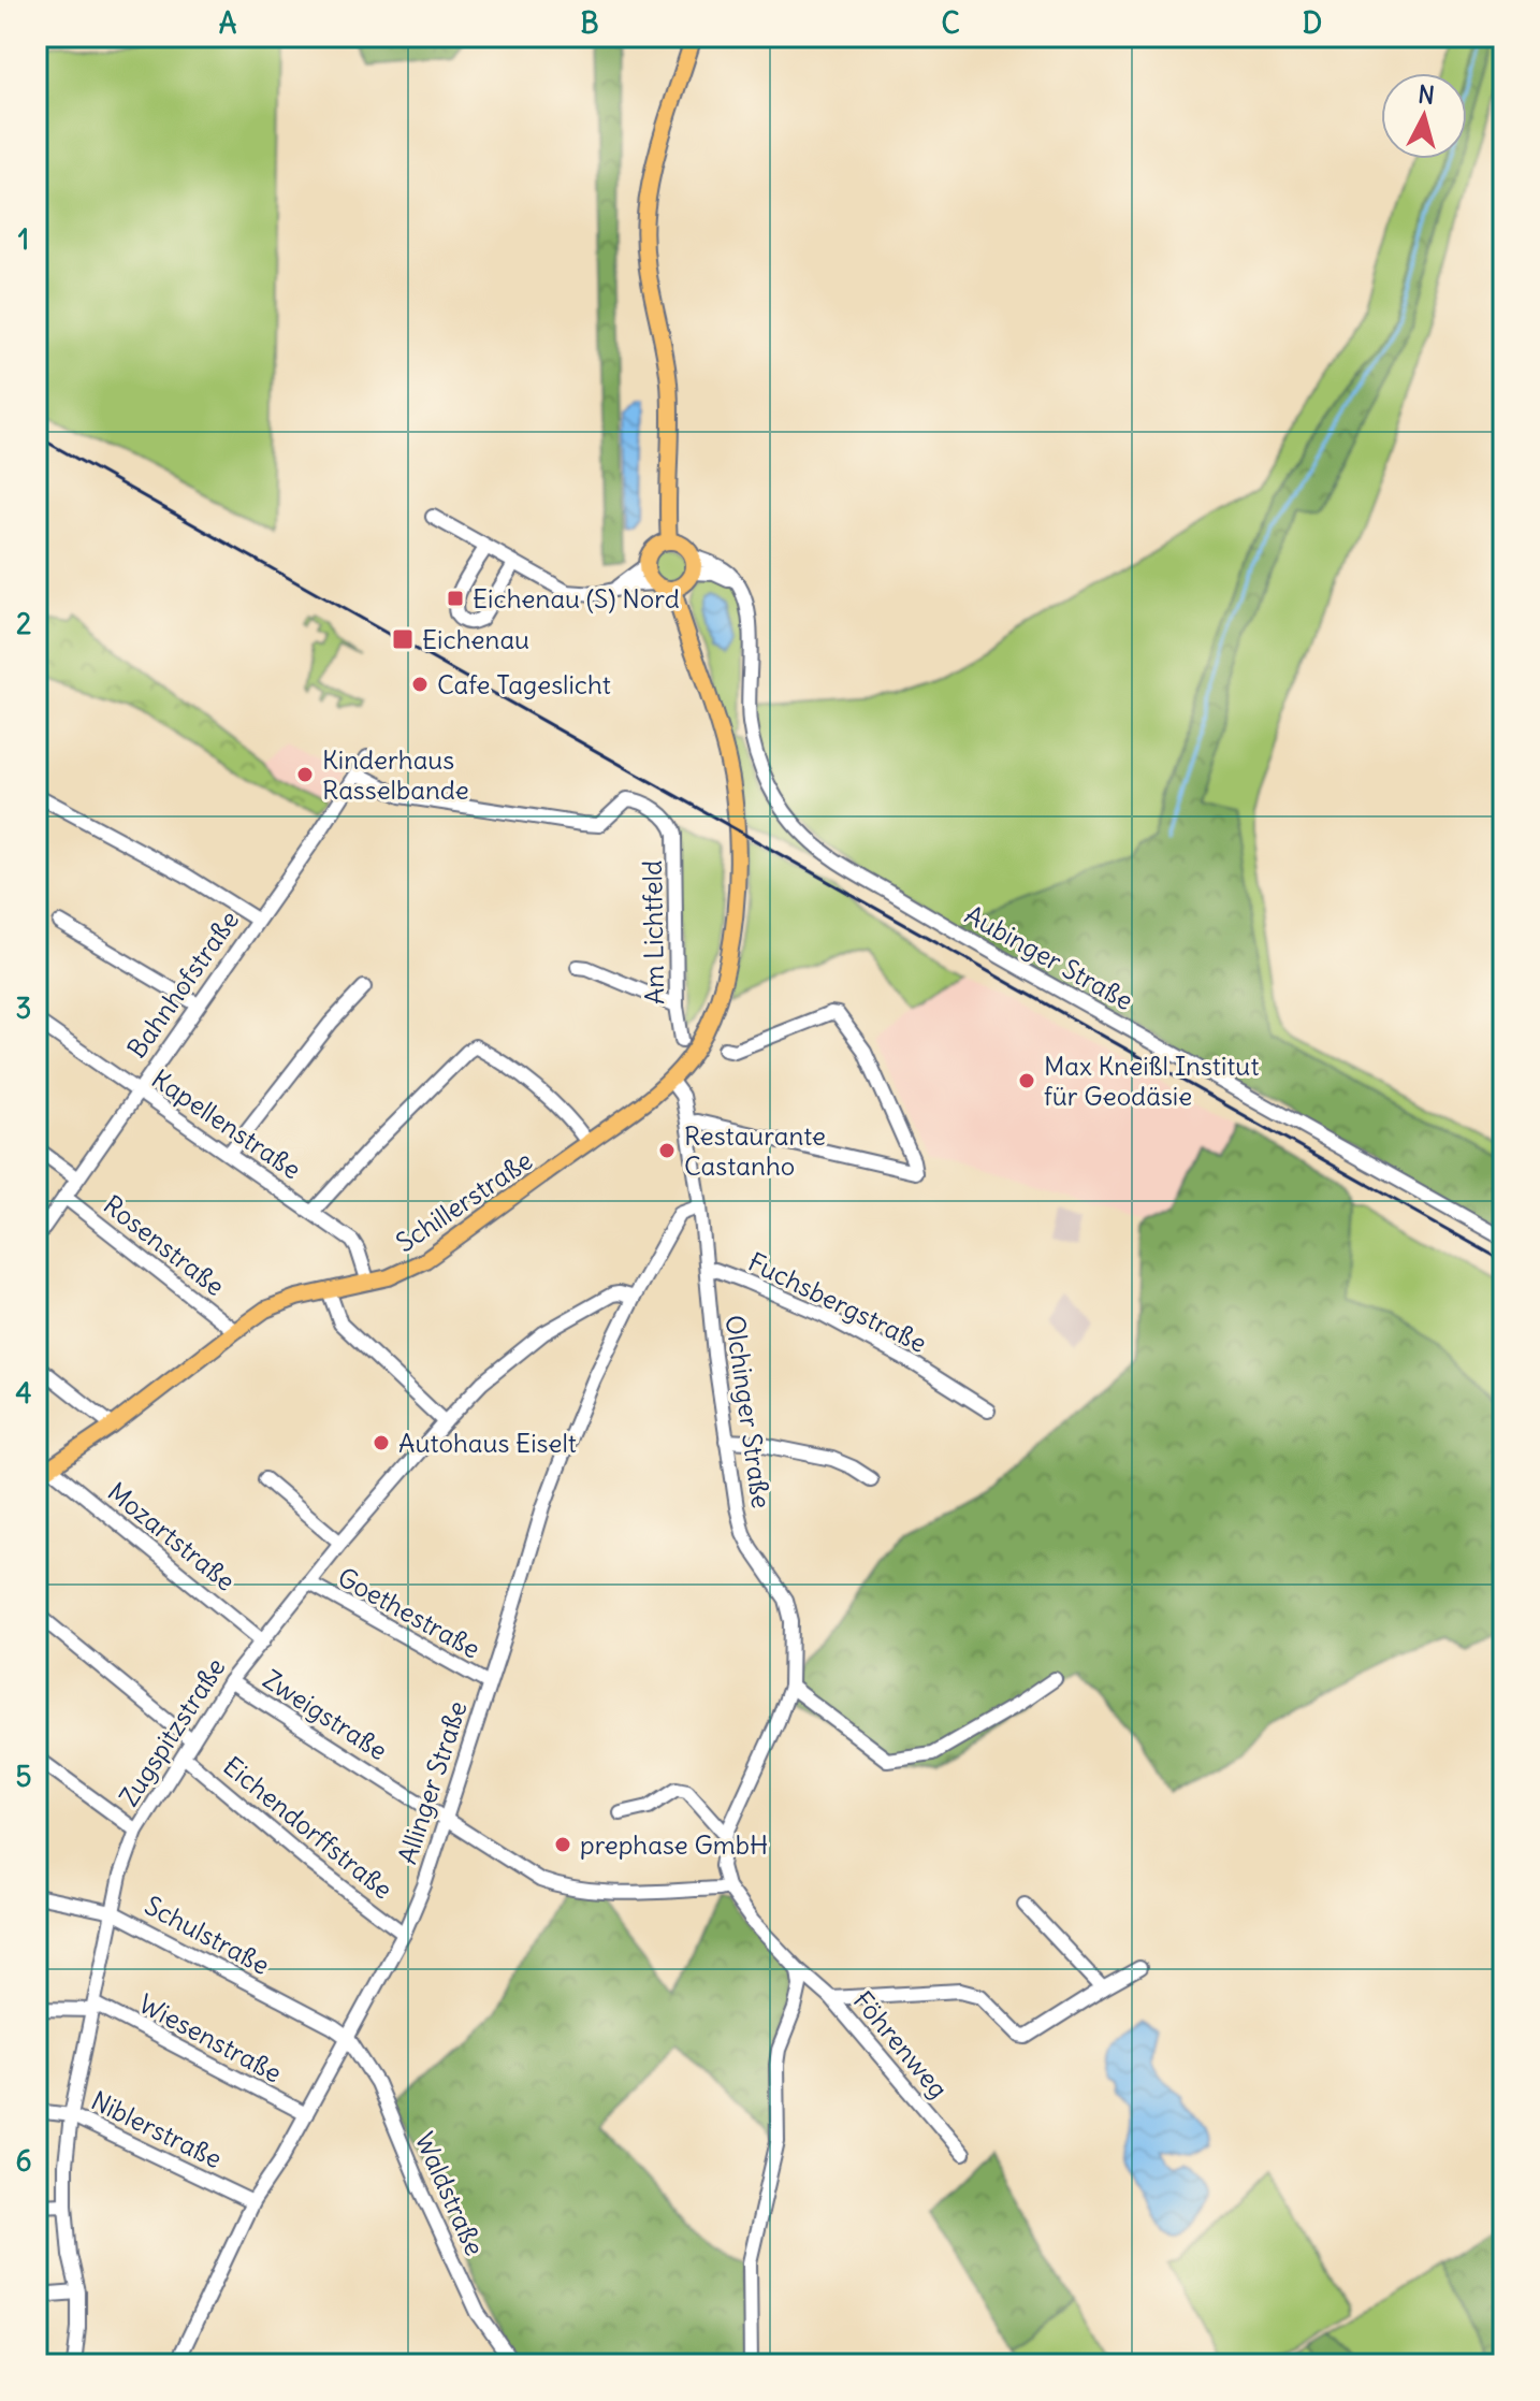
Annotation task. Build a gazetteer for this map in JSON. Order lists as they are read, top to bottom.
{
  "streets": {
    "main road": ["Schillerstraße"],
    "street": [
      "Am Lichtfeld",
      "Aubinger Straße",
      "Bahnhofstraße",
      "Kapellenstraße",
      "Rosenstraße",
      "Fuchsbergstraße",
      "Olchinger Straße",
      "Mozartstraße",
      "Goethestraße",
      "Zweigstraße",
      "Zugspitzstraße",
      "Allinger Straße",
      "Eichendorffstraße",
      "Schulstraße",
      "Wiesenstraße",
      "Föhrenweg",
      "Niblerstraße",
      "Waldstraße"
    ]
  },
  "crossings": [
    ["Am Lichtfeld", "Bahnhofstraße"],
    ["Aubinger Straße", "Schillerstraße"],
    ["Bahnhofstraße", "Kapellenstraße"],
    ["Bahnhofstraße", "Rosenstraße"],
    ["Kapellenstraße", "Schillerstraße"],
    ["Schillerstraße", "Rosenstraße"],
    ["Schillerstraße", "Olchinger Straße"],
    ["Schillerstraße", "Mozartstraße"],
    ["Fuchsbergstraße", "Olchinger Straße"],
    ["Olchinger Straße", "Zweigstraße"],
    ["Olchinger Straße", "Allinger Straße"],
    ["Mozartstraße", "Zugspitzstraße"],
    ["Goethestraße", "Zugspitzstraße"],
    ["Goethestraße", "Allinger Straße"],
    ["Zweigstraße", "Zugspitzstraße"],
    ["Zweigstraße", "Allinger Straße"],
    ["Zugspitzstraße", "Allinger Straße"],
    ["Zugspitzstraße", "Eichendorffstraße"],
    ["Zugspitzstraße", "Schulstraße"],
    ["Zugspitzstraße", "Wiesenstraße"],
    ["Zugspitzstraße", "Niblerstraße"],
    ["Allinger Straße", "Eichendorffstraße"],
    ["Allinger Straße", "Schulstraße"],
    ["Allinger Straße", "Wiesenstraße"],
    ["Allinger Straße", "Niblerstraße"],
    ["Allinger Straße", "Waldstraße"],
    ["Schulstraße", "Waldstraße"]
  ],
  "places": {
    "transit": ["Eichenau (S) Nord", "Eichenau"],
    "other": [
      "Cafe Tageslicht",
      "Kinderhaus Rasselbande",
      "Max Kneißl Institut für Geodäsie",
      "Restaurante Castanho",
      "Autohaus Eiselt",
      "prephase GmbH"
    ]
  },
  "north": "top",
  "grid": {
    "columns": [
      "A",
      "B",
      "C",
      "D"
    ],
    "rows": [
      "1",
      "2",
      "3",
      "4",
      "5",
      "6"
    ]
  }
}
